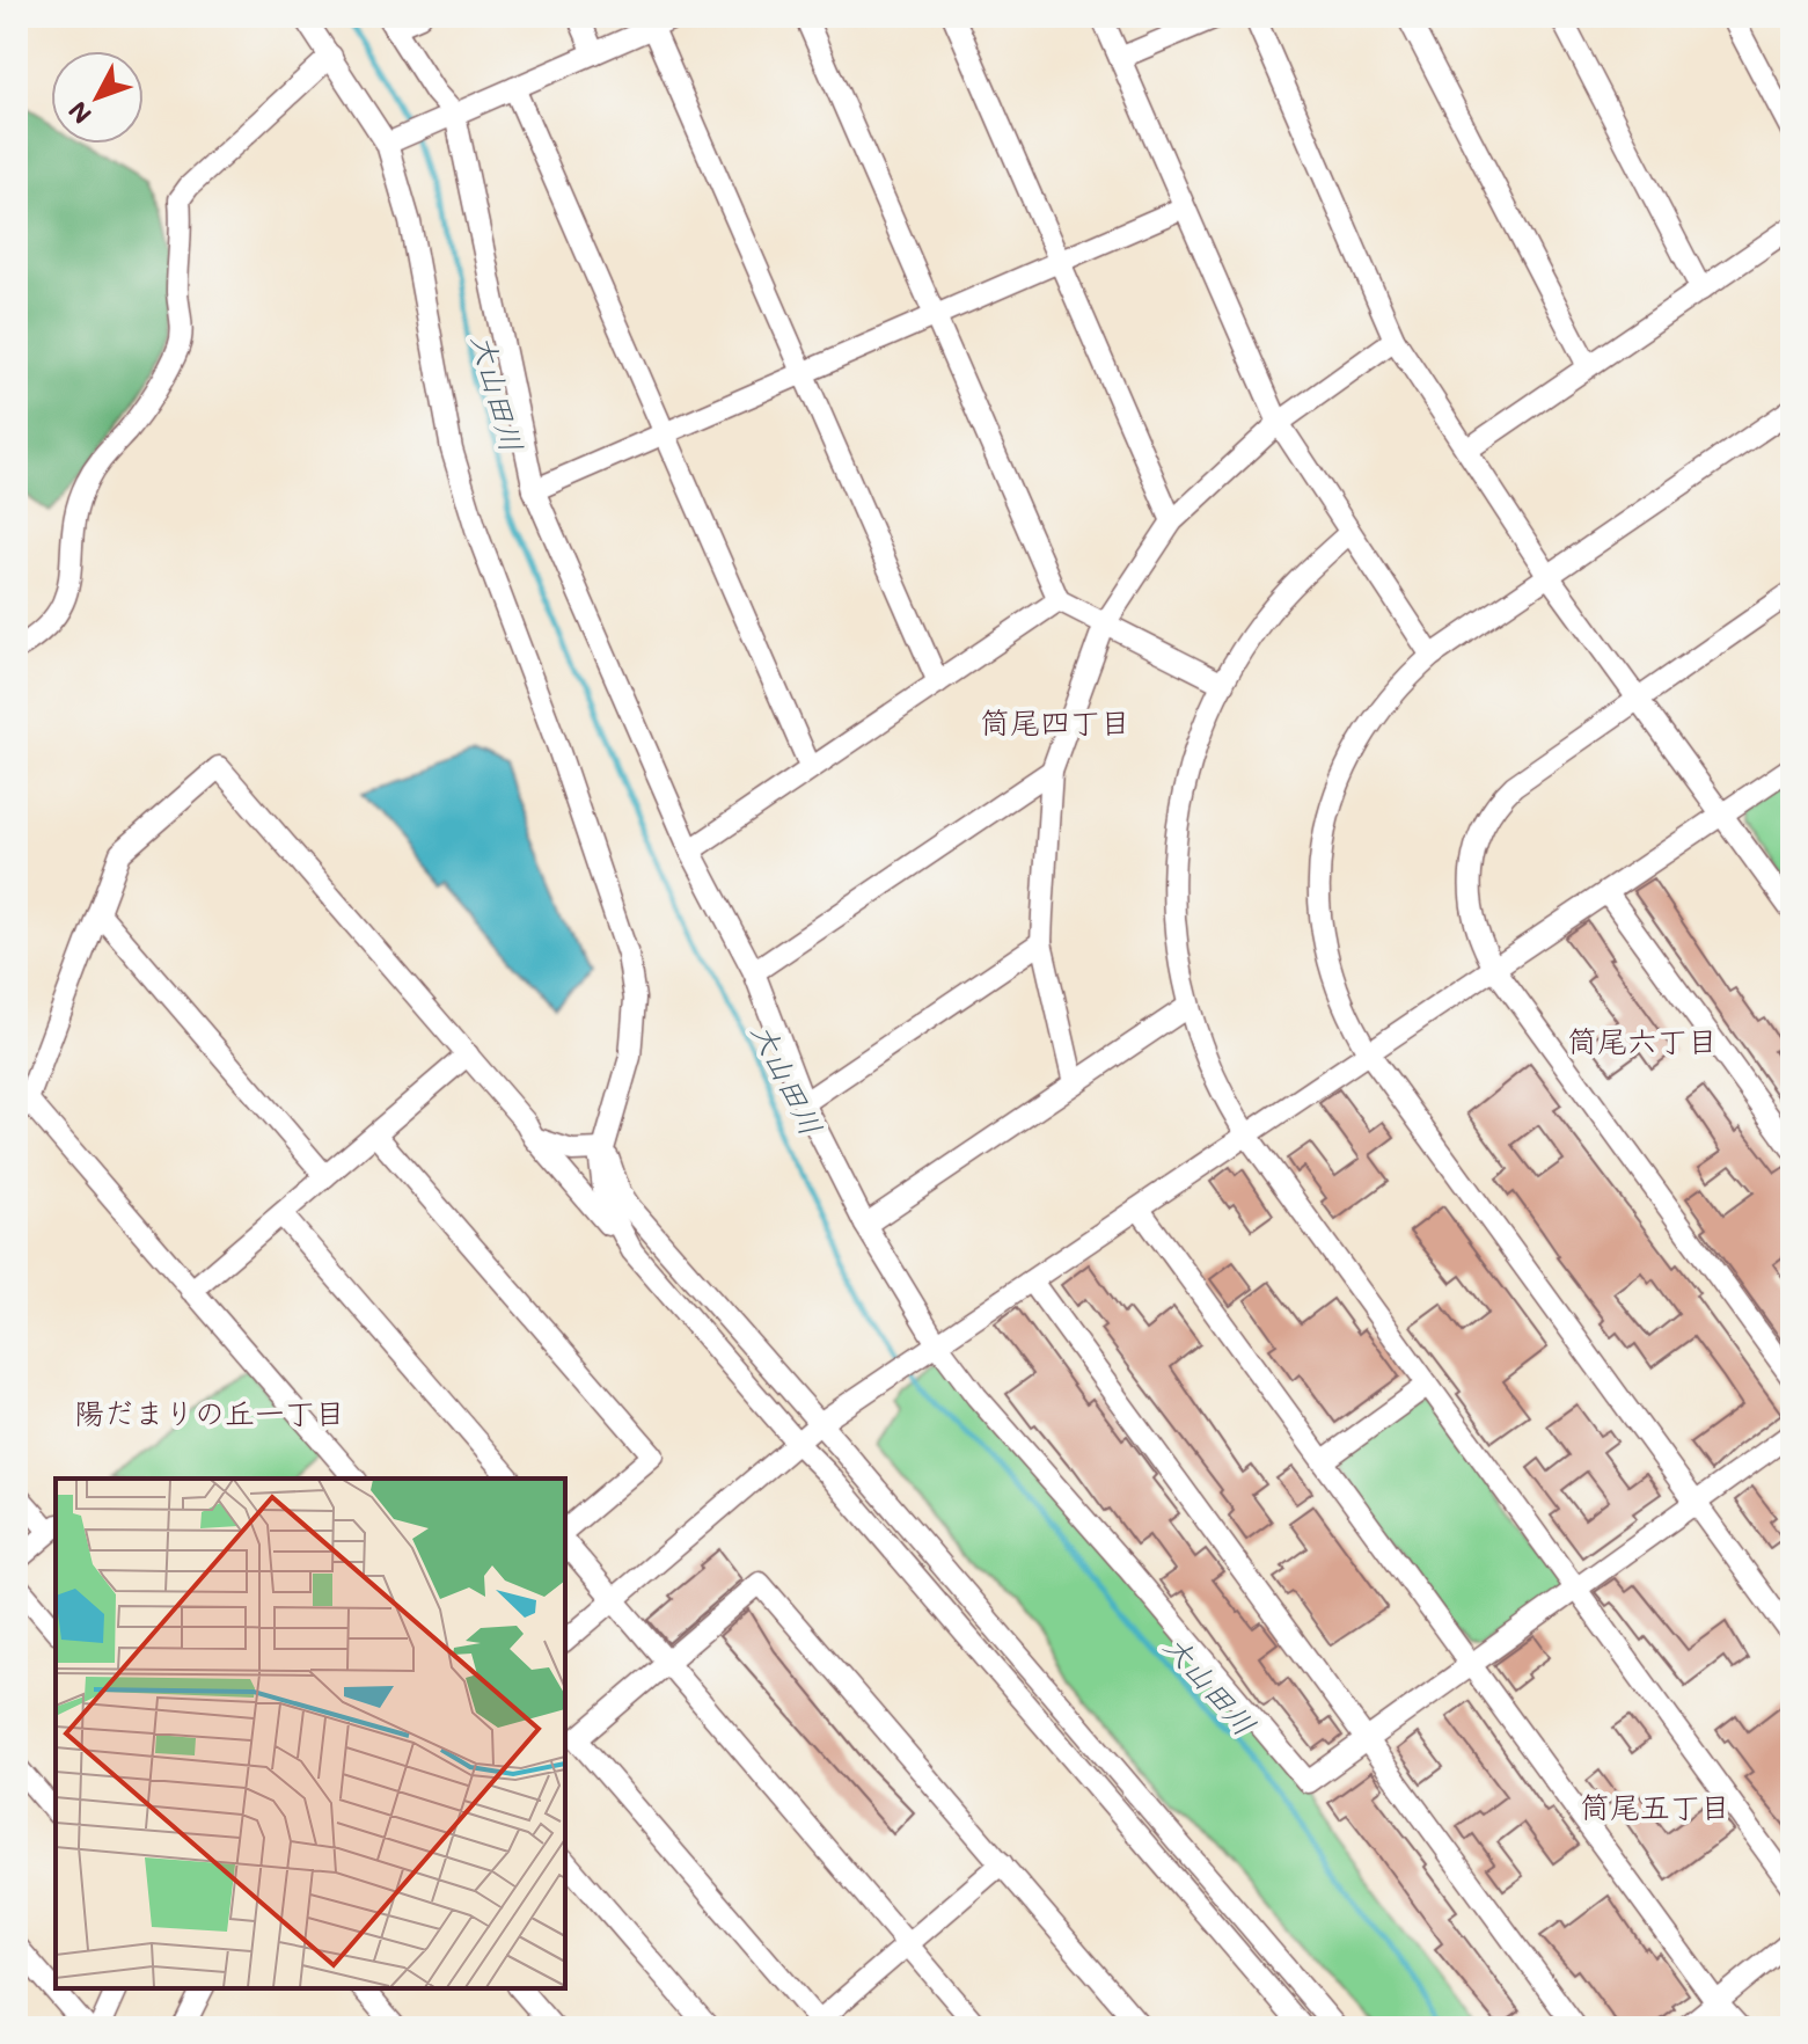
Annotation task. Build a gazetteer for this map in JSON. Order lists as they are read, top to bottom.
{
  "districts": [
    "筒尾四丁目",
    "筒尾六丁目",
    "陽だまりの丘一丁目",
    "筒尾五丁目"
  ],
  "water": ["大山田川"],
  "north": "bottom left"
}
